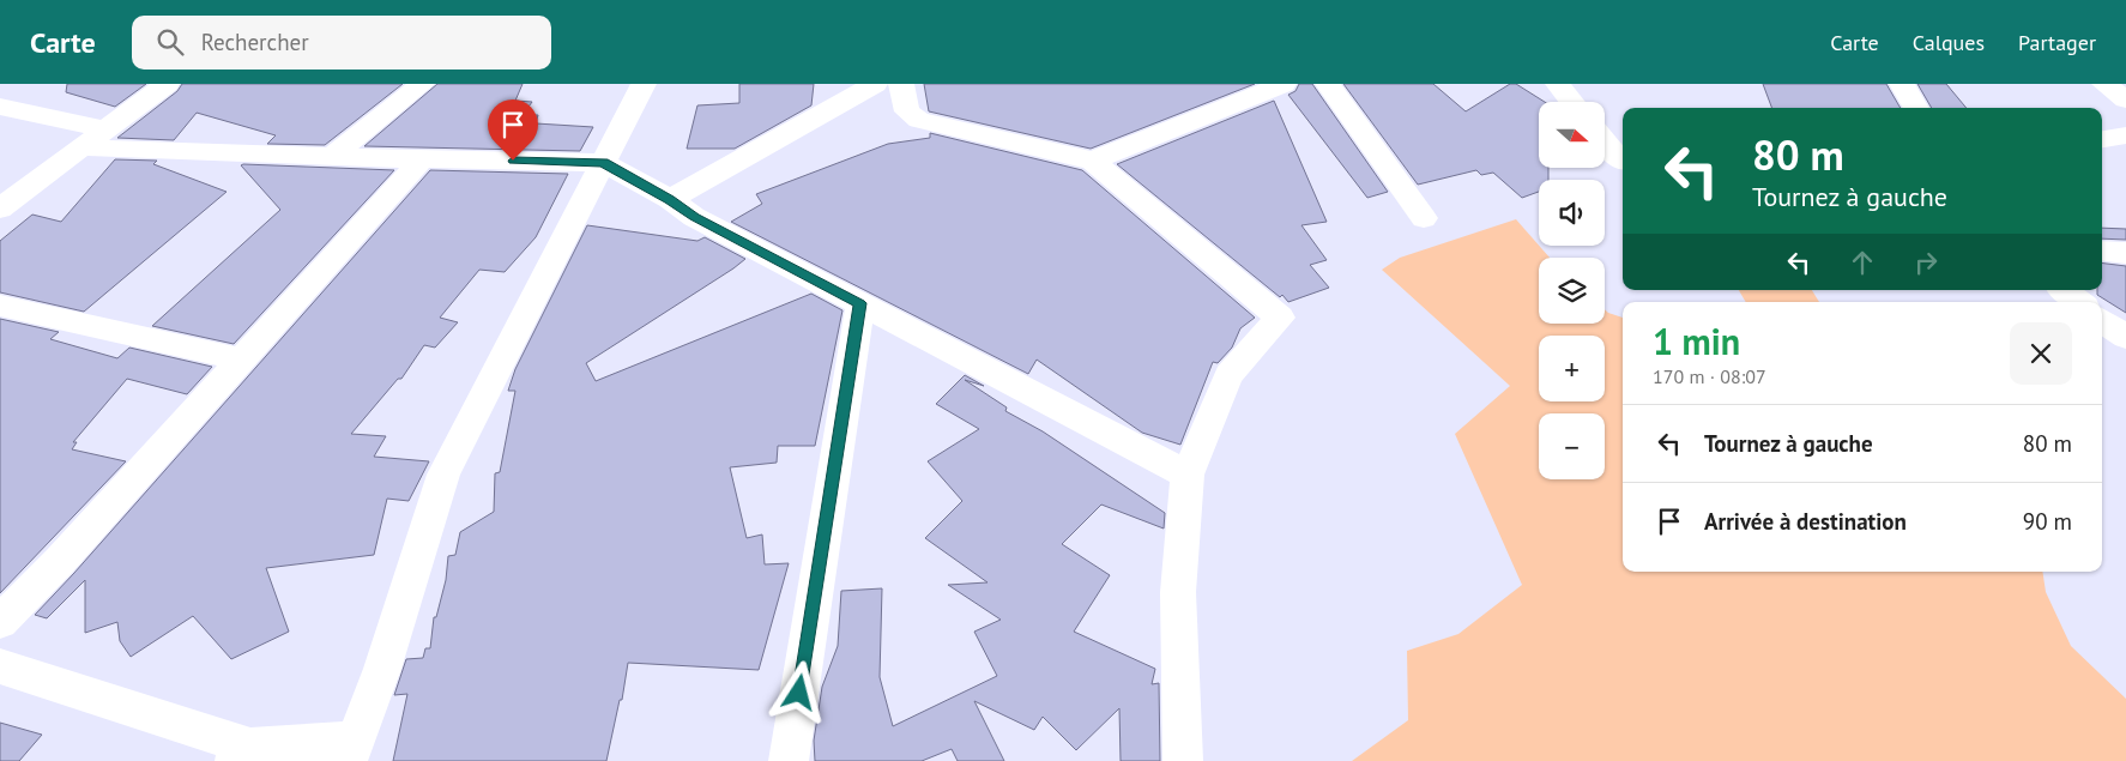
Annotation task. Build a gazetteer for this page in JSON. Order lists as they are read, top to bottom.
{
  "north": "right",
  "page": {
    "header": "Carte",
    "search": "Rechercher",
    "nav": ["Carte", "Calques", "Partager"],
    "map_buttons": ["+", "−"],
    "turn": ["80 m", "Tournez à gauche"],
    "heading": ["1 min", "170 m · 08:07"],
    "list": [
      {
        "name": "Tournez à gauche",
        "value": "80 m"
      },
      {
        "name": "Arrivée à destination",
        "value": "90 m"
      }
    ]
  }
}
